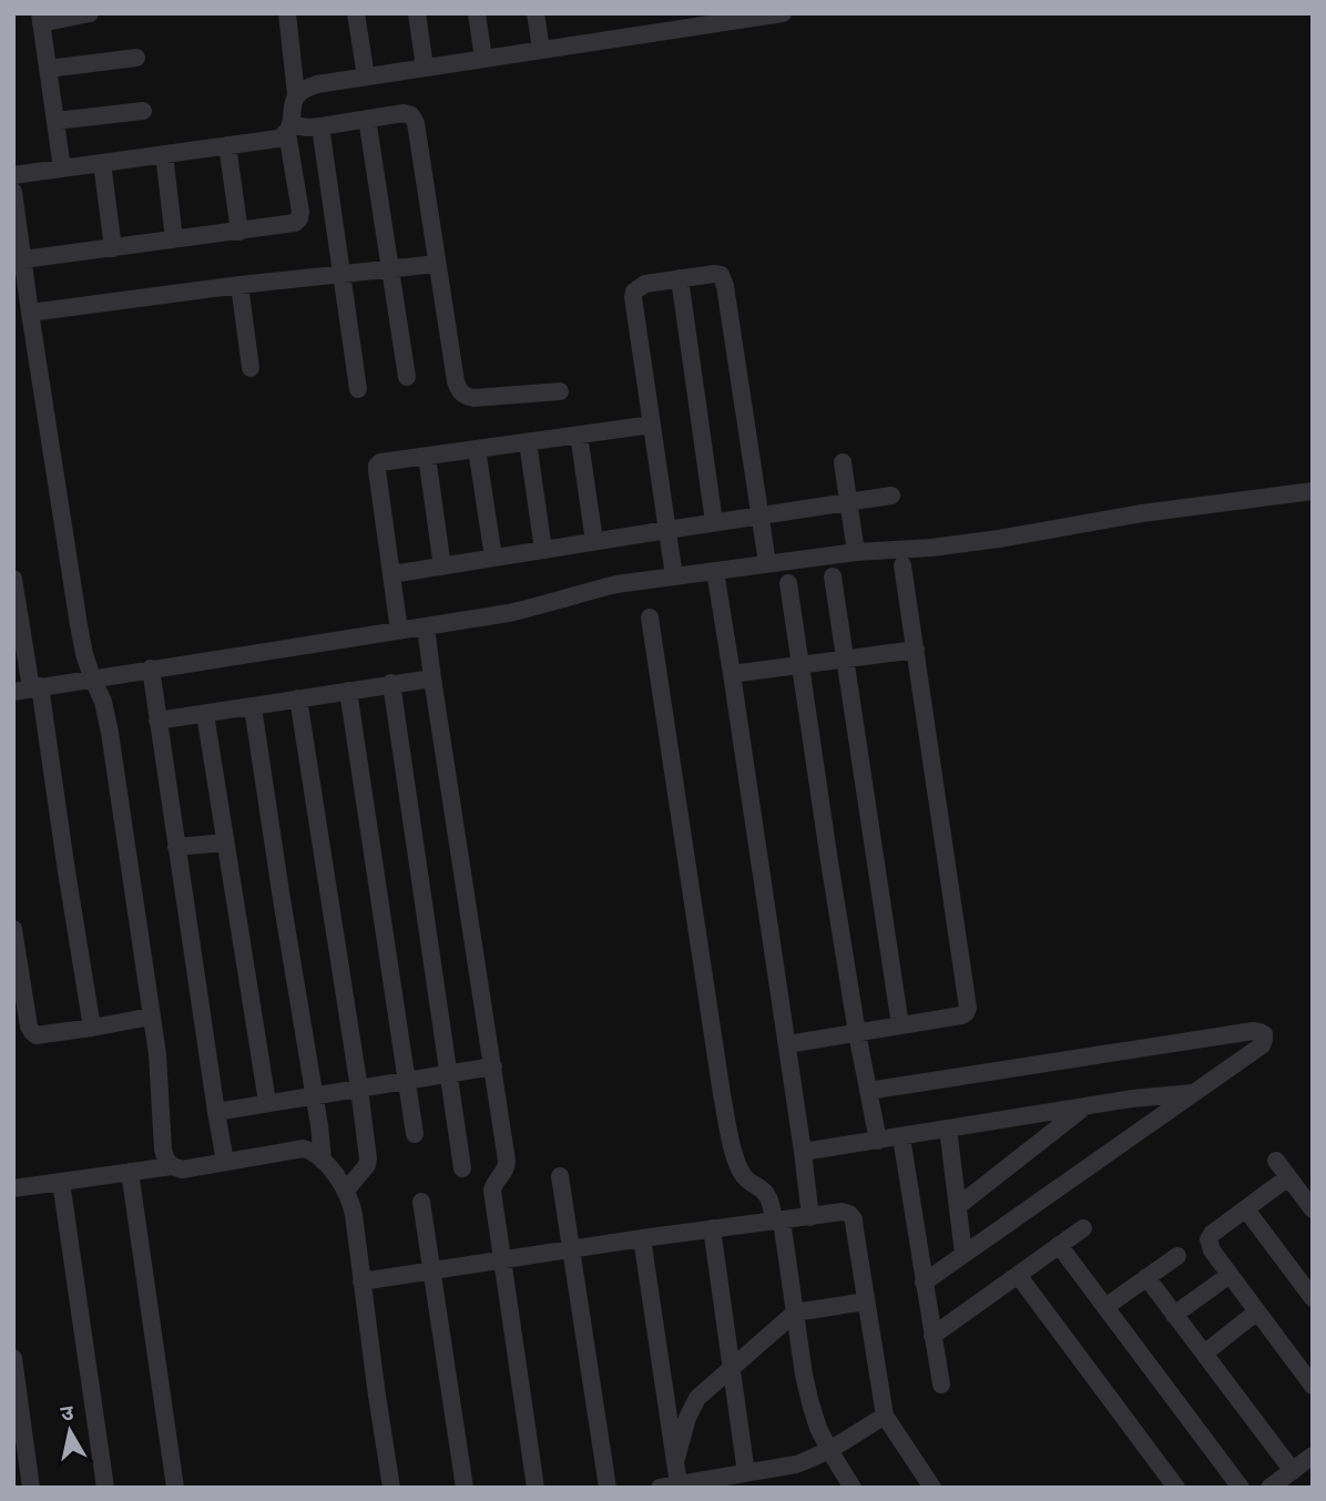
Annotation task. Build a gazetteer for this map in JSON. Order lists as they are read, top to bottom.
{
  "north": "top"
}
